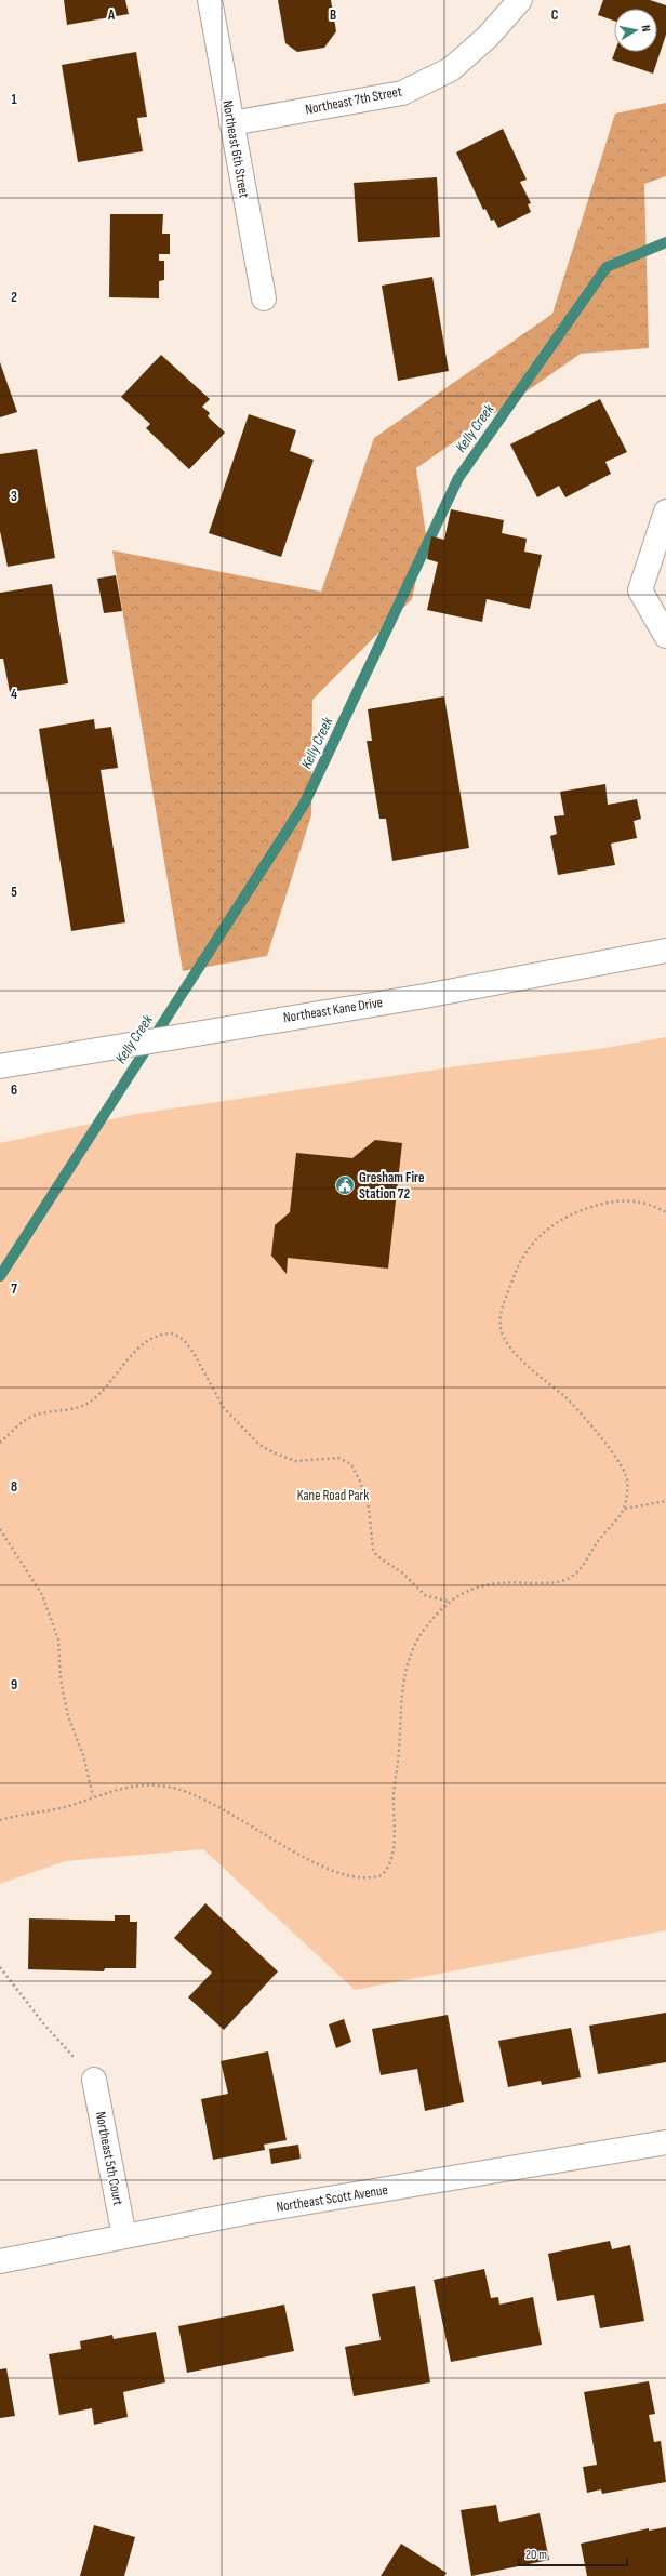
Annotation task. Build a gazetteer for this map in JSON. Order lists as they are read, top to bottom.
{
  "streets": {
    "street": [
      "Northeast 7th Street",
      "Northeast 6th Street",
      "Northeast Kane Drive",
      "Northeast 5th Court",
      "Northeast Scott Avenue"
    ]
  },
  "crossings": [
    ["Northeast 7th Street", "Northeast 6th Street"],
    ["Northeast 5th Court", "Northeast Scott Avenue"]
  ],
  "water": ["Kelly Creek"],
  "parks": ["Kane Road Park"],
  "places": {
    "public building": ["Gresham Fire Station 72"]
  },
  "scale_bar": "20 m",
  "north": "right",
  "grid": {
    "columns": ["A", "B", "C"],
    "rows": [
      "1",
      "2",
      "3",
      "4",
      "5",
      "6",
      "7",
      "8",
      "9"
    ]
  }
}
